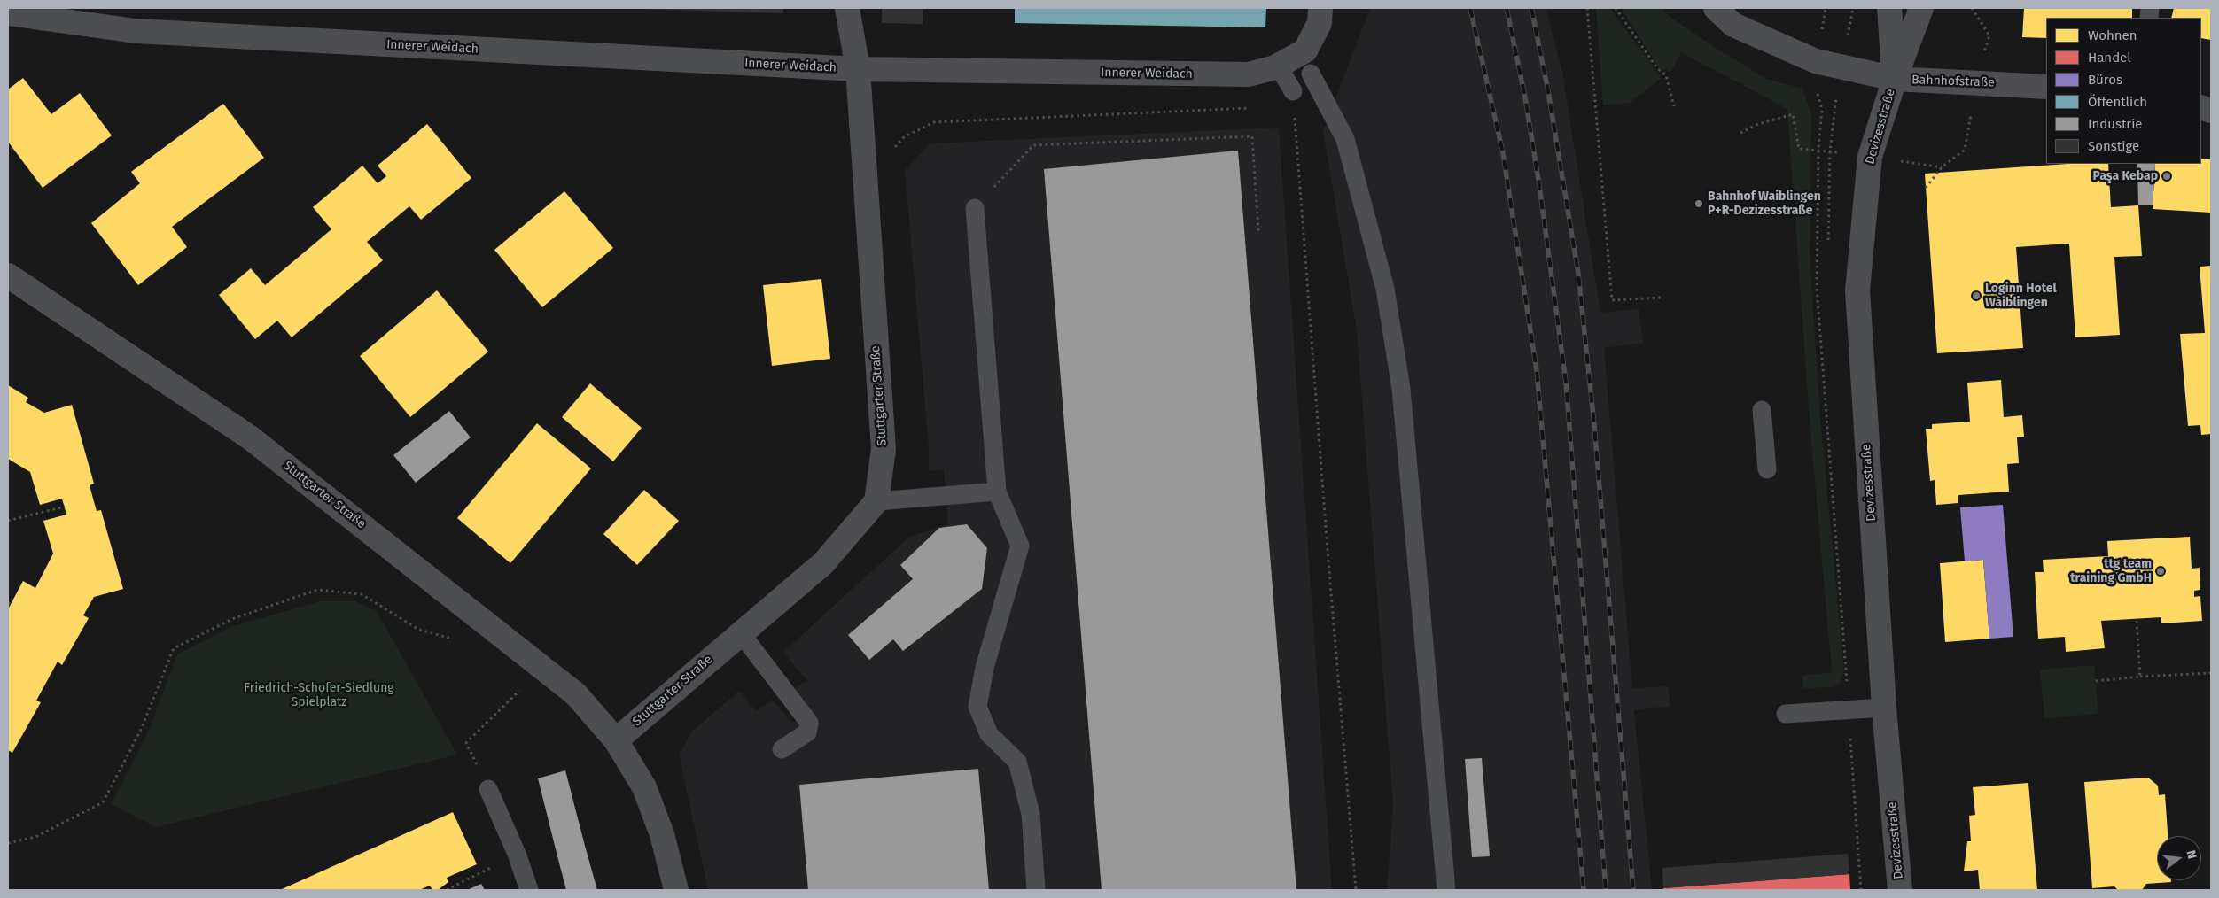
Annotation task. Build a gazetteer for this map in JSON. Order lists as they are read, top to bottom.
{
  "streets": {
    "street": [
      "Innerer Weidach",
      "Bahnhofstraße",
      "Devizesstraße",
      "Stuttgarter Straße"
    ]
  },
  "crossings": [
    ["Innerer Weidach", "Stuttgarter Straße"],
    ["Bahnhofstraße", "Devizesstraße"]
  ],
  "parks": ["Friedrich-Schofer-Siedlung Spielplatz"],
  "places": [
    "Paşa Kebap",
    "Bahnhof Waiblingen P+R-Dezizesstraße",
    "Loginn Hotel Waiblingen",
    "ttg team training GmbH"
  ],
  "legend": [
    "Wohnen",
    "Handel",
    "Büros",
    "Öffentlich",
    "Industrie",
    "Sonstige"
  ],
  "north": "right"
}
